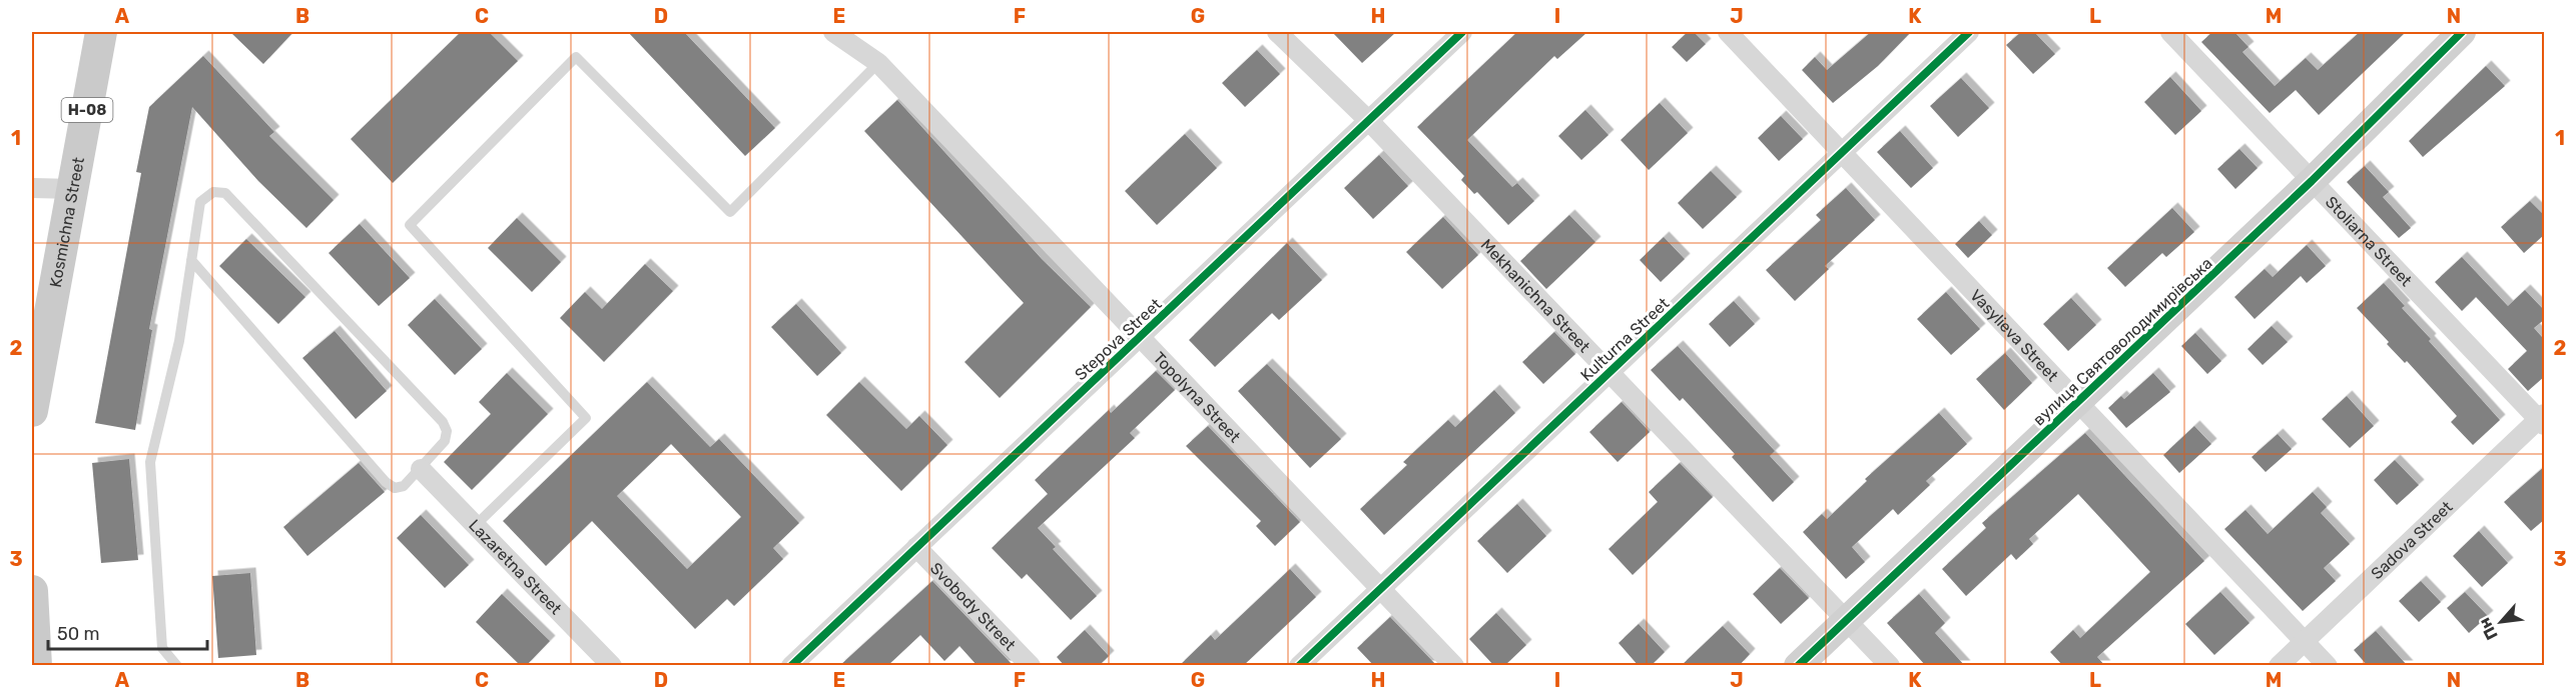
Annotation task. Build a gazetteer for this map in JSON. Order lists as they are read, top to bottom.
{
  "streets": {
    "main road": ["Н-08", "Kosmichna Street"],
    "street": [
      "Stoliarna Street",
      "Mekhanichna Street",
      "Vasylieva Street",
      "Stepova Street",
      "Kulturna Street",
      "вулиця Святоволодимирівська",
      "Topolyna Street",
      "Sadova Street",
      "Lazaretna Street",
      "Svobody Street"
    ]
  },
  "crossings": [
    ["Stoliarna Street", "вулиця Святоволодимирівська"],
    ["Stoliarna Street", "Sadova Street"],
    ["Mekhanichna Street", "Stepova Street"],
    ["Mekhanichna Street", "Kulturna Street"],
    ["Mekhanichna Street", "вулиця Святоволодимирівська"],
    ["Vasylieva Street", "Kulturna Street"],
    ["Vasylieva Street", "вулиця Святоволодимирівська"],
    ["Vasylieva Street", "Sadova Street"],
    ["Stepova Street", "Topolyna Street"],
    ["Stepova Street", "Svobody Street"],
    ["Kulturna Street", "Topolyna Street"]
  ],
  "scale_bar": "50 m",
  "north": "bottom left",
  "grid": {
    "columns": [
      "A",
      "B",
      "C",
      "D",
      "E",
      "F",
      "G",
      "H",
      "I",
      "J",
      "K",
      "L",
      "M",
      "N"
    ],
    "rows": ["1", "2", "3"]
  }
}
